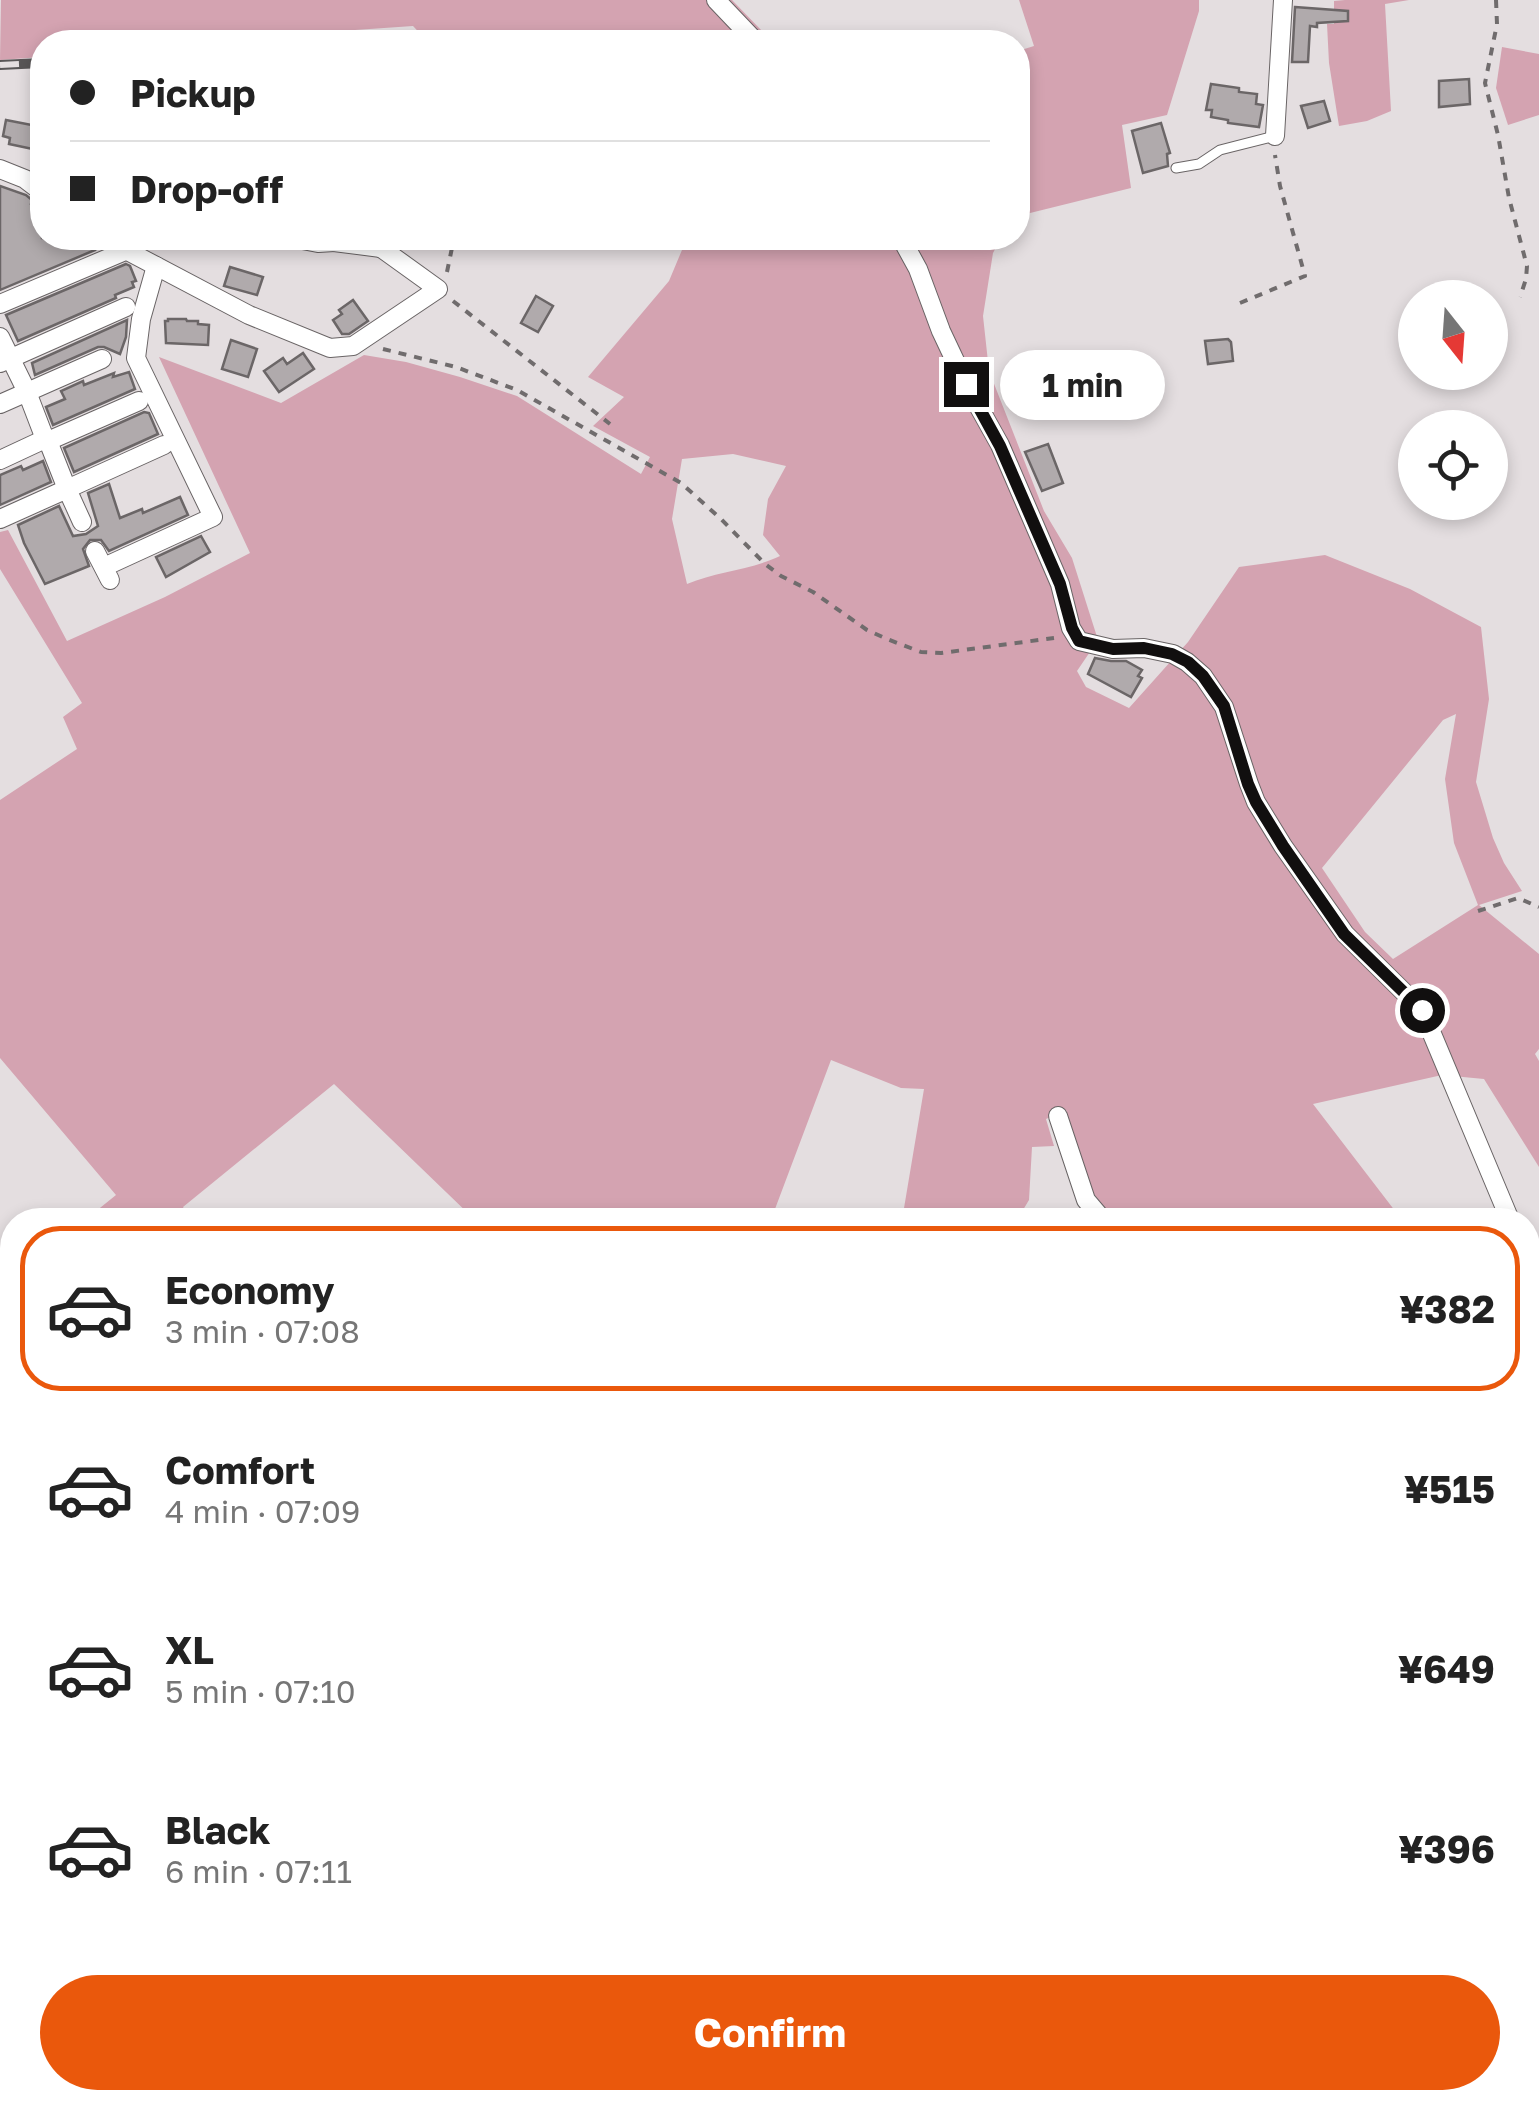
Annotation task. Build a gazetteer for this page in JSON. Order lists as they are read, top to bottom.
{
  "north": "bottom",
  "page": {
    "banner": ["Pickup", "Drop-off"],
    "bubble": "1 min",
    "list": [
      {
        "name": "Economy",
        "note": "3 min · 07:08",
        "value": "¥382"
      },
      {
        "name": "Comfort",
        "note": "4 min · 07:09",
        "value": "¥515"
      },
      {
        "name": "XL",
        "note": "5 min · 07:10",
        "value": "¥649"
      },
      {
        "name": "Black",
        "note": "6 min · 07:11",
        "value": "¥396"
      }
    ],
    "buttons": "Confirm"
  }
}
